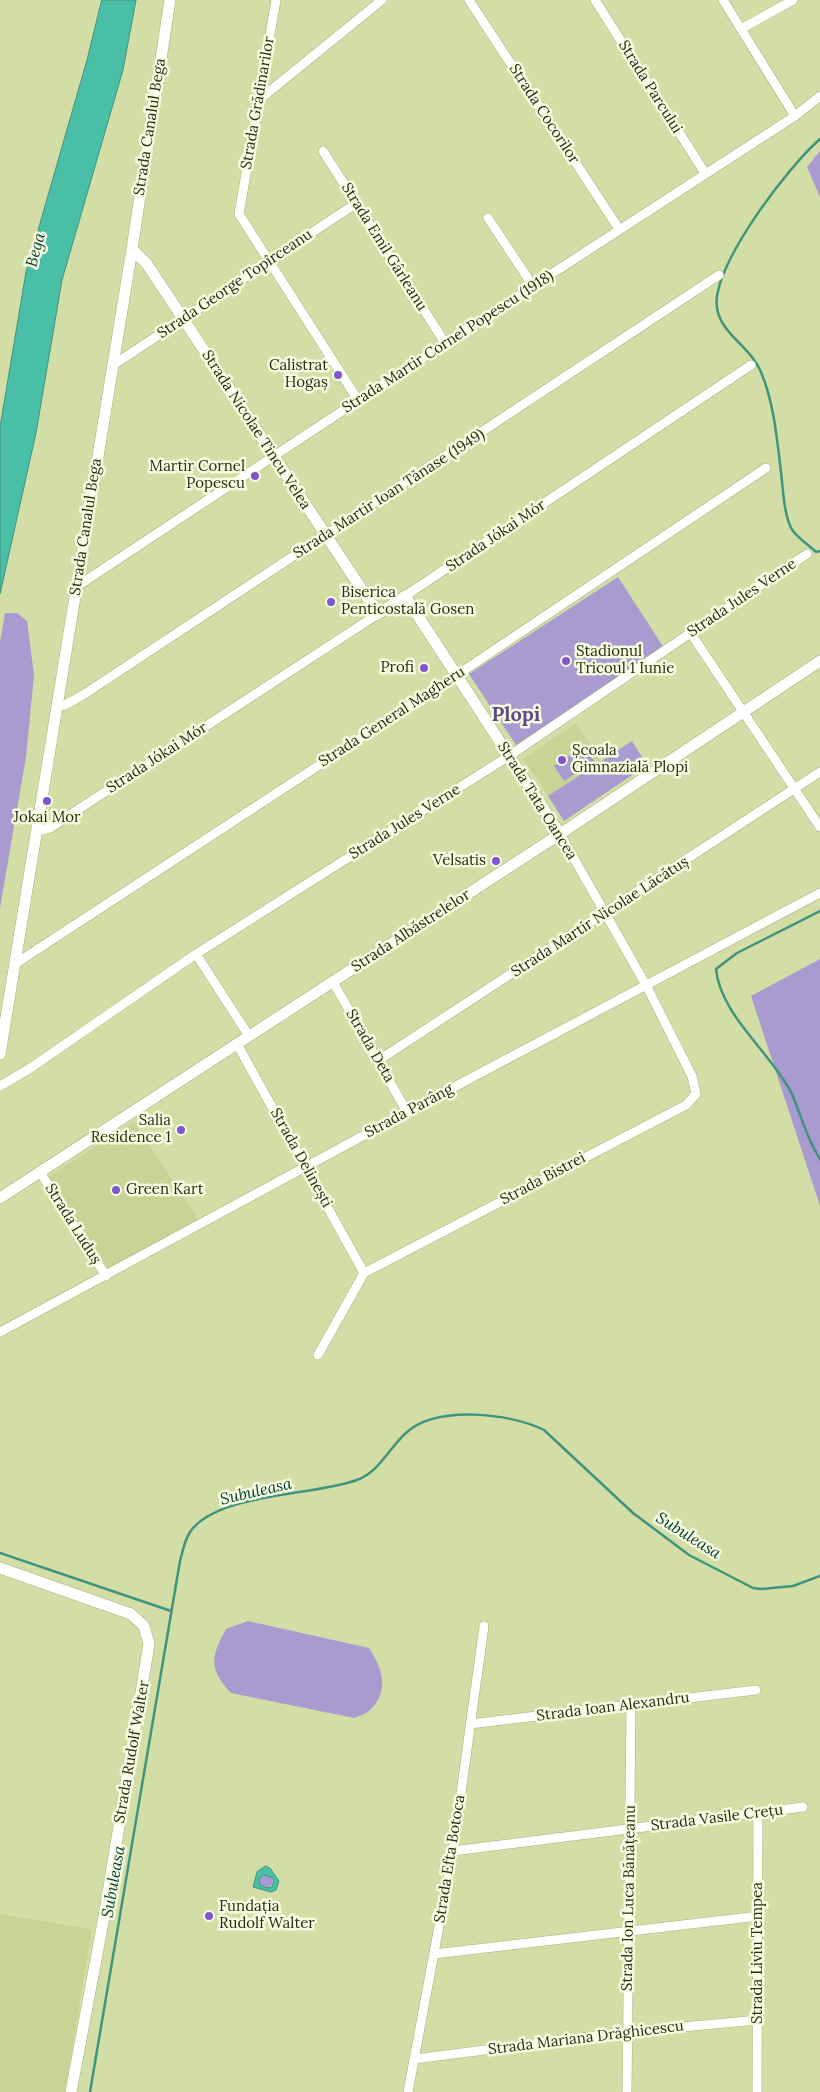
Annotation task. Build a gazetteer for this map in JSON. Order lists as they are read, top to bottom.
{
  "streets": {
    "street": [
      "Strada Parcului",
      "Strada Grădinarilor",
      "Strada Cocorilor",
      "Strada Canalul Bega",
      "Strada Emil Gârleanu",
      "Strada George Topîrceanu",
      "Strada Martir Cornel Popescu (1918)",
      "Strada Nicolae Tincu Velea",
      "Strada Martir Ioan Tănase (1949)",
      "Strada Jókai Mór",
      "Strada Jules Verne",
      "Strada General Magheru",
      "Strada Tata Oancea",
      "Strada Martir Nicolae Lăcătuș",
      "Strada Albăstrelelor",
      "Strada Deta",
      "Strada Parâng",
      "Strada Delinești",
      "Strada Bistrei",
      "Strada Luduș",
      "Strada Ioan Alexandru",
      "Strada Rudolf Walter",
      "Strada Vasile Crețu",
      "Strada Efta Botoca",
      "Strada Ion Luca Bănățeanu",
      "Strada Liviu Tempea",
      "Strada Mariana Drăghicescu"
    ]
  },
  "crossings": [
    ["Strada Parcului", "Strada Martir Cornel Popescu (1918)"],
    ["Strada Grădinarilor", "Strada George Topîrceanu"],
    ["Strada Cocorilor", "Strada Martir Cornel Popescu (1918)"],
    ["Strada Canalul Bega", "Strada George Topîrceanu"],
    ["Strada Canalul Bega", "Strada Martir Cornel Popescu (1918)"],
    ["Strada Canalul Bega", "Strada Nicolae Tincu Velea"],
    ["Strada Canalul Bega", "Strada Martir Ioan Tănase (1949)"],
    ["Strada Canalul Bega", "Strada Jókai Mór"],
    ["Strada Canalul Bega", "Strada General Magheru"],
    ["Strada Emil Gârleanu", "Strada George Topîrceanu"],
    ["Strada Emil Gârleanu", "Strada Martir Cornel Popescu (1918)"],
    ["Strada George Topîrceanu", "Strada Nicolae Tincu Velea"],
    ["Strada Martir Cornel Popescu (1918)", "Strada Nicolae Tincu Velea"],
    ["Strada Nicolae Tincu Velea", "Strada Martir Ioan Tănase (1949)"],
    ["Strada Nicolae Tincu Velea", "Strada Jókai Mór"],
    ["Strada Jókai Mór", "Strada Tata Oancea"],
    ["Strada Jules Verne", "Strada Tata Oancea"],
    ["Strada General Magheru", "Strada Tata Oancea"],
    ["Strada Tata Oancea", "Strada Martir Nicolae Lăcătuș"],
    ["Strada Tata Oancea", "Strada Albăstrelelor"],
    ["Strada Tata Oancea", "Strada Parâng"],
    ["Strada Tata Oancea", "Strada Bistrei"],
    ["Strada Martir Nicolae Lăcătuș", "Strada Deta"],
    ["Strada Albăstrelelor", "Strada Deta"],
    ["Strada Albăstrelelor", "Strada Delinești"],
    ["Strada Albăstrelelor", "Strada Luduș"],
    ["Strada Deta", "Strada Parâng"],
    ["Strada Parâng", "Strada Delinești"],
    ["Strada Parâng", "Strada Bistrei"],
    ["Strada Parâng", "Strada Luduș"],
    ["Strada Delinești", "Strada Bistrei"],
    ["Strada Ioan Alexandru", "Strada Efta Botoca"],
    ["Strada Ioan Alexandru", "Strada Ion Luca Bănățeanu"],
    ["Strada Vasile Crețu", "Strada Efta Botoca"],
    ["Strada Vasile Crețu", "Strada Ion Luca Bănățeanu"],
    ["Strada Vasile Crețu", "Strada Liviu Tempea"],
    ["Strada Efta Botoca", "Strada Mariana Drăghicescu"],
    ["Strada Ion Luca Bănățeanu", "Strada Mariana Drăghicescu"],
    ["Strada Liviu Tempea", "Strada Mariana Drăghicescu"]
  ],
  "districts": ["Plopi"],
  "water": ["Bega", "Subuleasa"],
  "places": [
    "Calistrat Hogaș",
    "Martir Cornel Popescu",
    "Biserica Penticostală Gosen",
    "Stadionul Tricoul 1 Iunie",
    "Profi",
    "Școala Gimnazială Plopi",
    "Jokai Mor",
    "Velsatis",
    "Salia Residence 1",
    "Green Kart",
    "Fundația Rudolf Walter"
  ]
}
